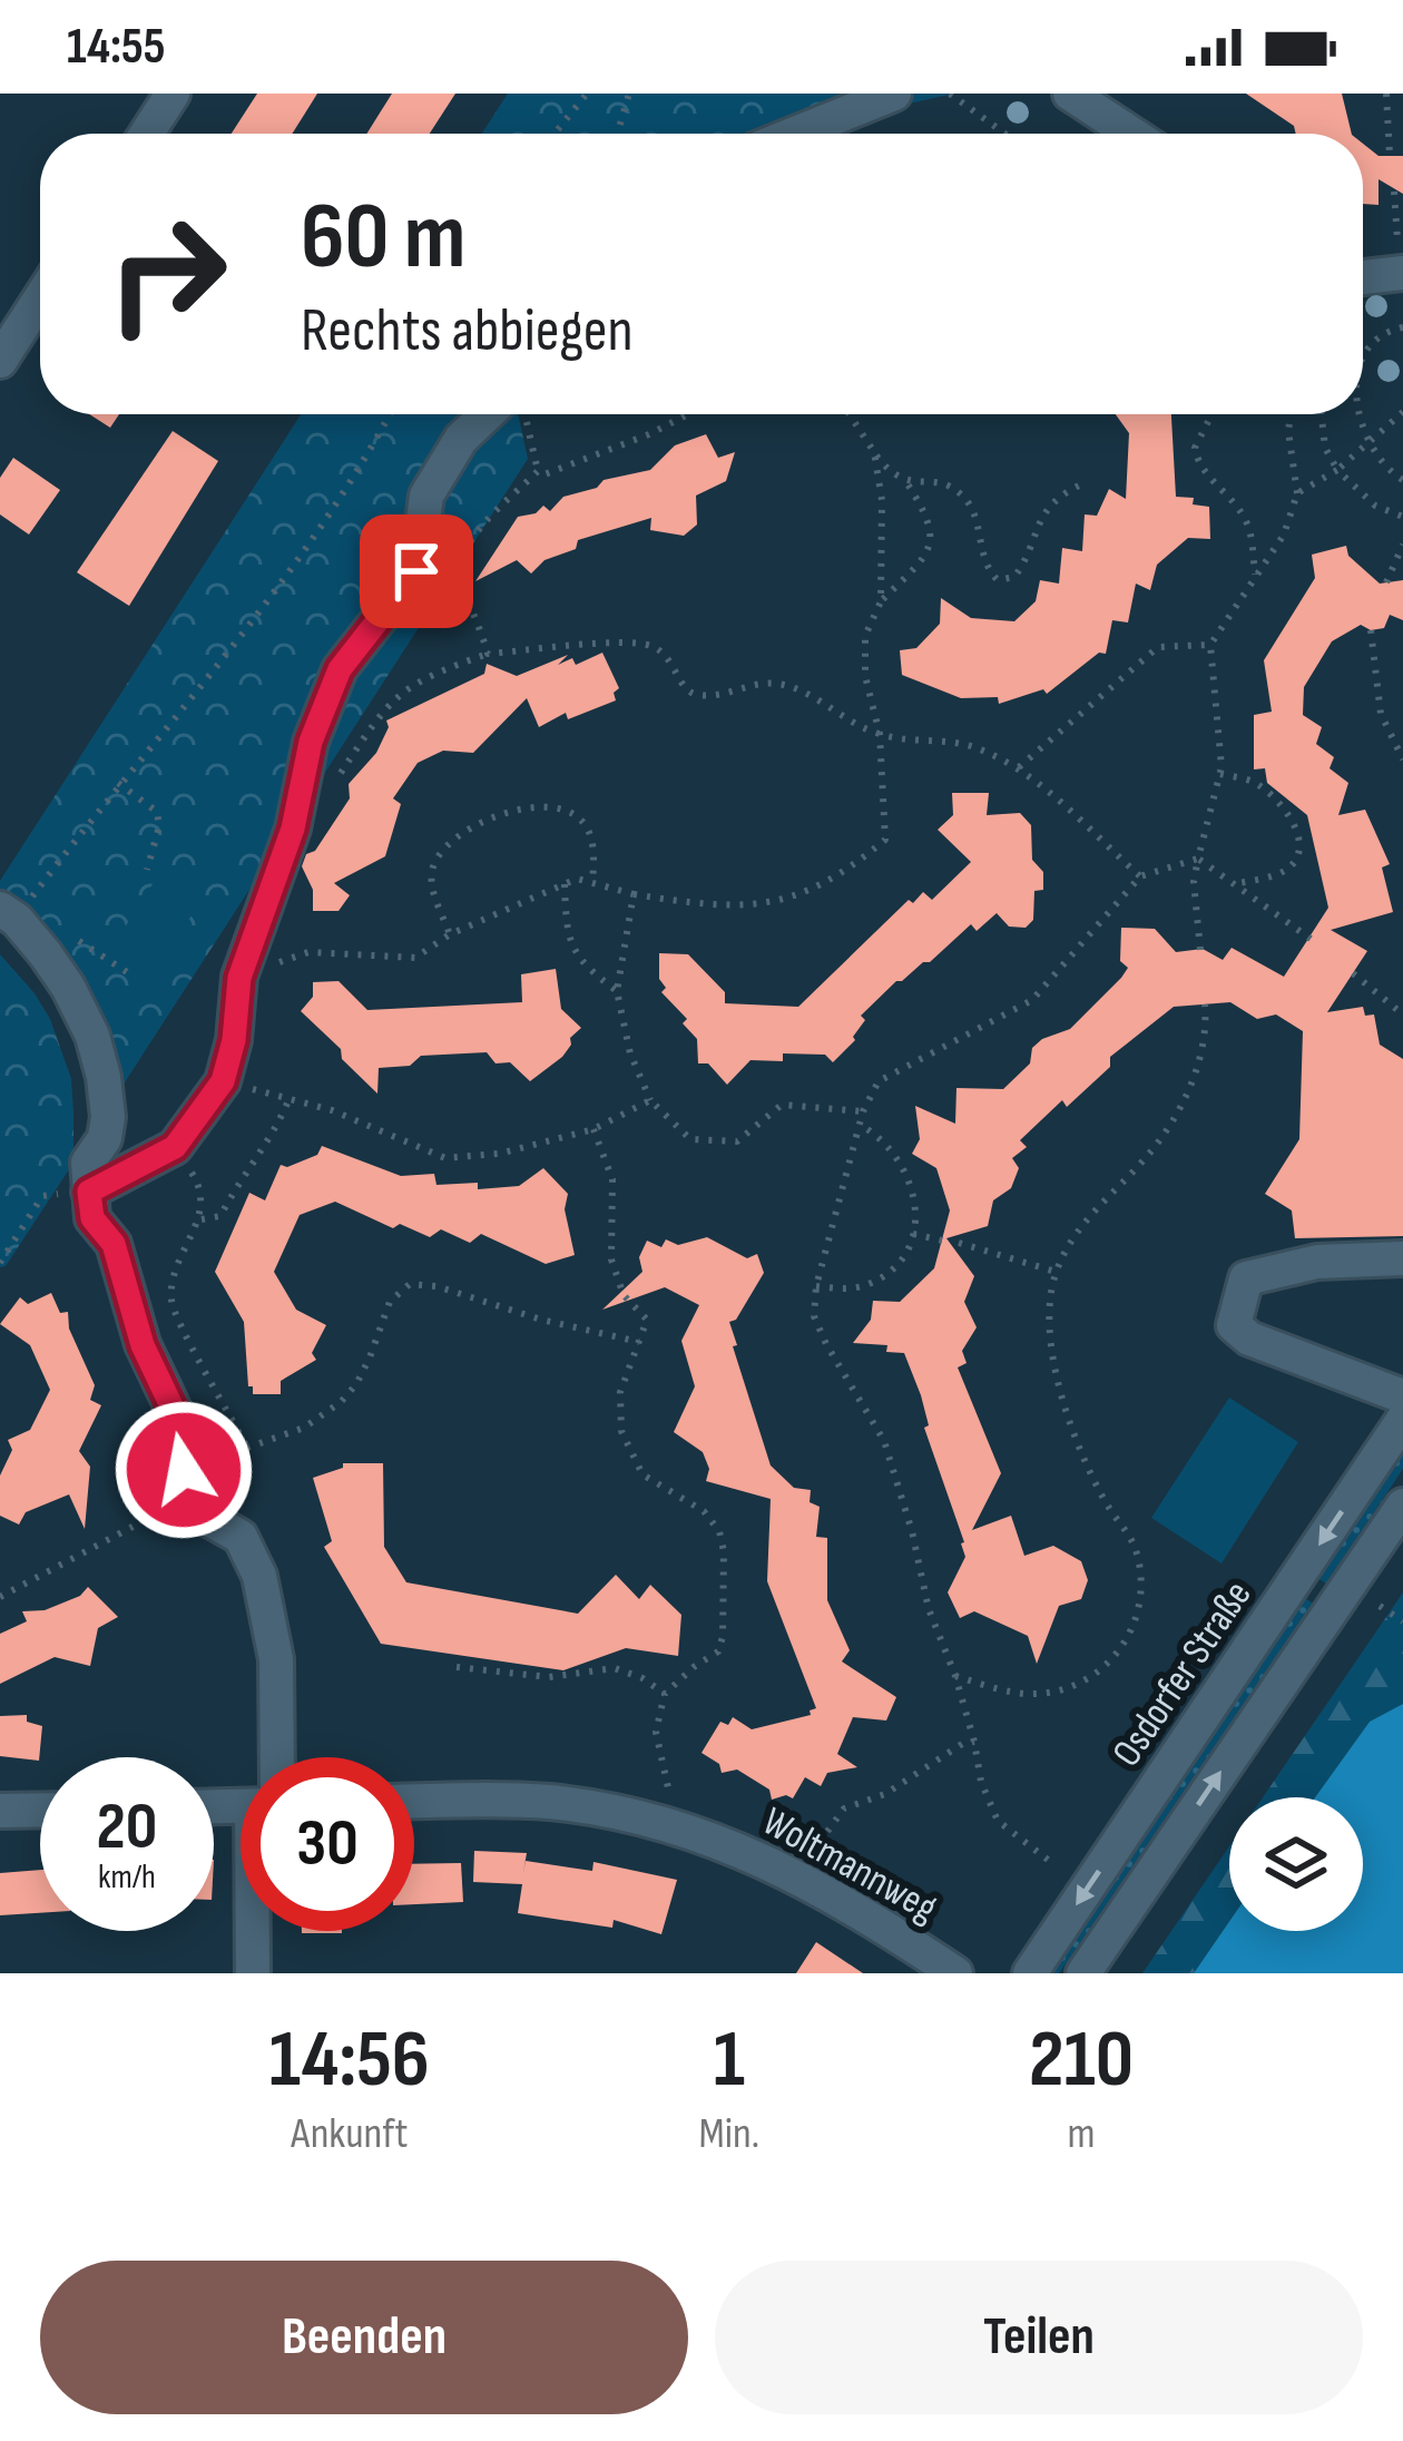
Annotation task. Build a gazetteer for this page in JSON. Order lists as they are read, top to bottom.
{
  "streets": {
    "street": ["Osdorfer Straße", "Woltmannweg"]
  },
  "page": {
    "status": "14:55",
    "turn": ["60 m", "Rechts abbiegen"],
    "speed": "20 km/h",
    "limit": "30",
    "eta": [
      "14:56",
      "Ankunft",
      "1",
      "Min.",
      "210",
      "m"
    ],
    "buttons": ["Beenden", "Teilen"]
  }
}
